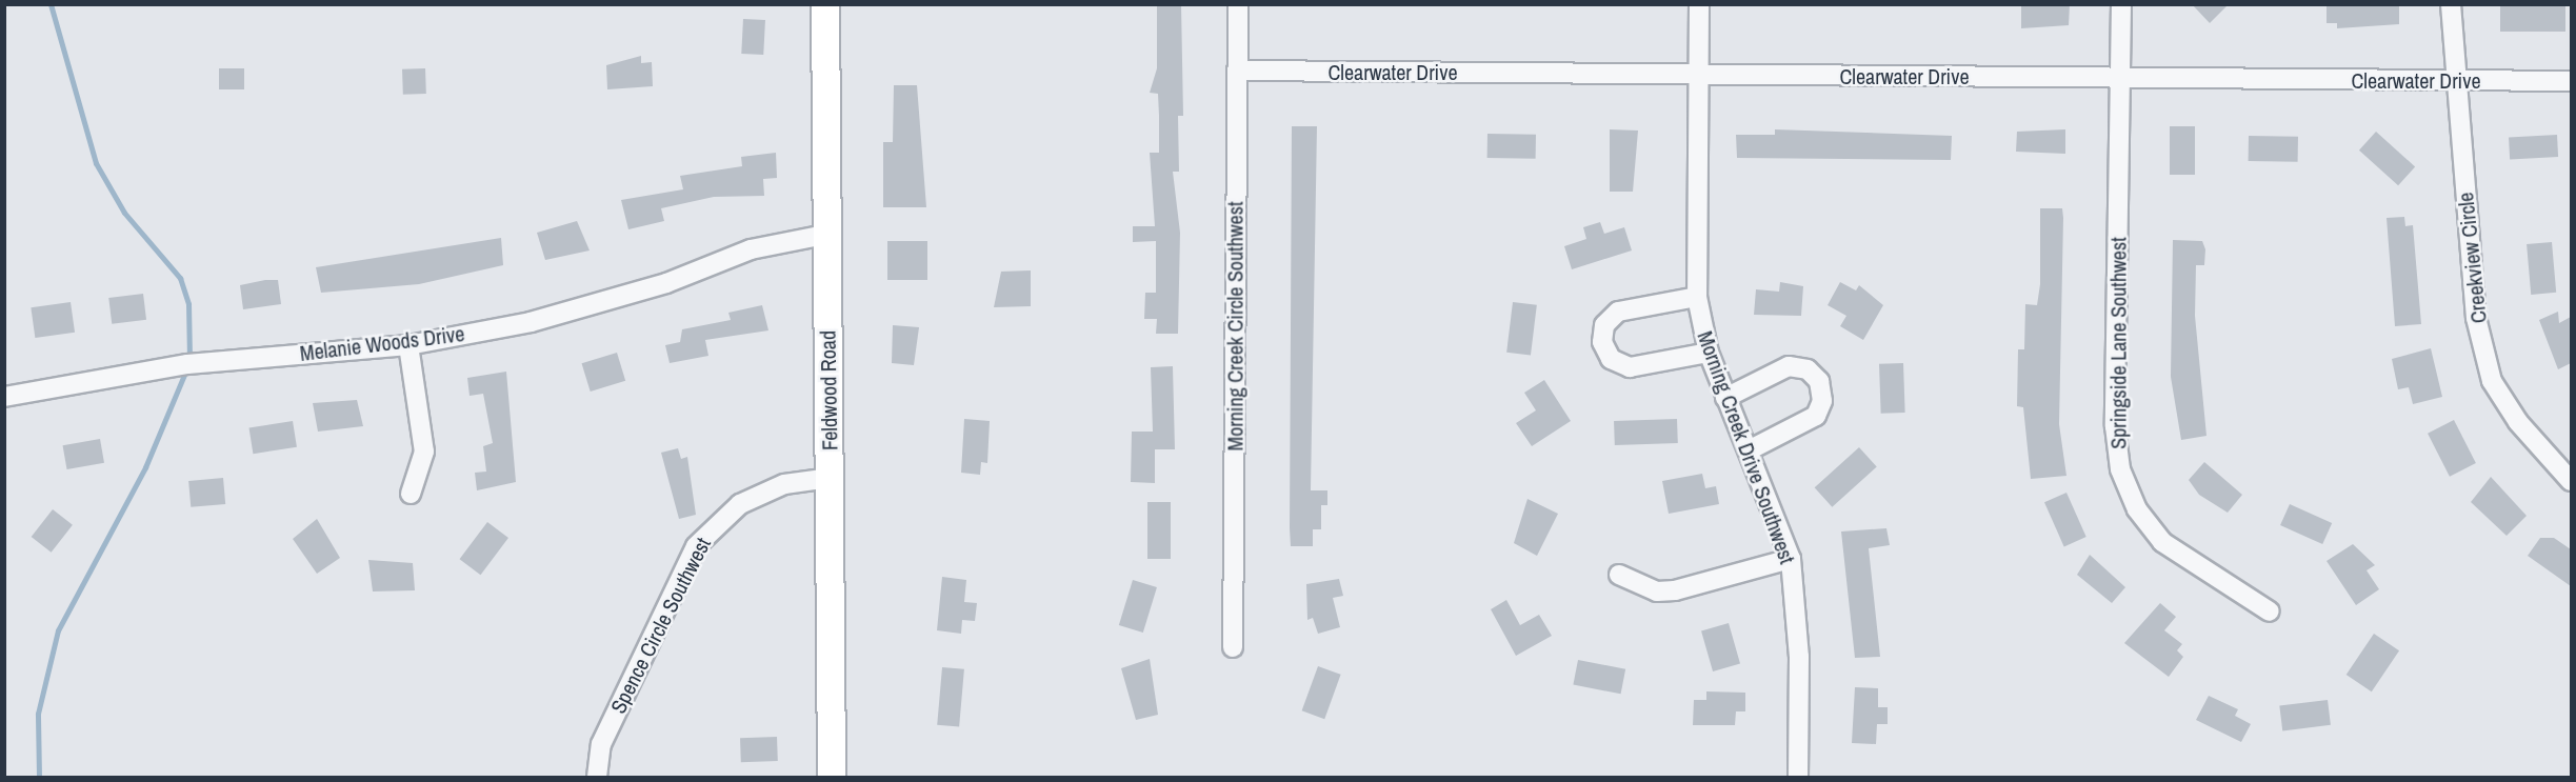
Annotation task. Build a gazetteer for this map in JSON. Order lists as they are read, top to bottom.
{
  "streets": {
    "street": [
      "Clearwater Drive",
      "Creekview Circle",
      "Morning Creek Circle Southwest",
      "Melanie Woods Drive",
      "Springside Lane Southwest",
      "Feldwood Road",
      "Morning Creek Drive Southwest",
      "Spence Circle Southwest"
    ]
  },
  "crossings": [
    ["Clearwater Drive", "Creekview Circle"],
    ["Clearwater Drive", "Morning Creek Circle Southwest"],
    ["Clearwater Drive", "Springside Lane Southwest"],
    ["Clearwater Drive", "Morning Creek Drive Southwest"],
    ["Melanie Woods Drive", "Feldwood Road"],
    ["Feldwood Road", "Spence Circle Southwest"]
  ]
}
